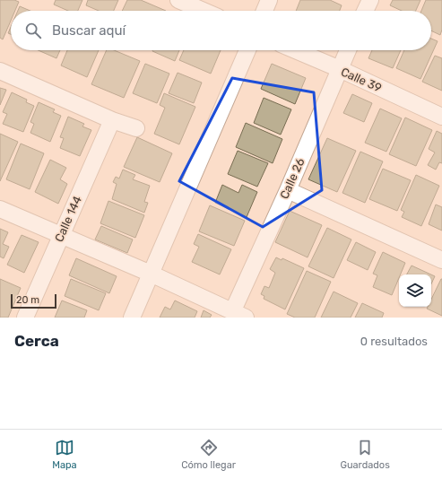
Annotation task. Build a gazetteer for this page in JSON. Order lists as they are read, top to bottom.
{
  "streets": {
    "street": ["Calle 39", "Calle 26", "Calle 144"]
  },
  "crossings": [
    ["Calle 39", "Calle 26"]
  ],
  "scale_bar": "20 m",
  "page": {
    "search": "Buscar aquí",
    "scale": "20 m",
    "heading": ["Cerca", "0 resultados"],
    "nav": ["Mapa", "Cómo llegar", "Guardados"]
  }
}
